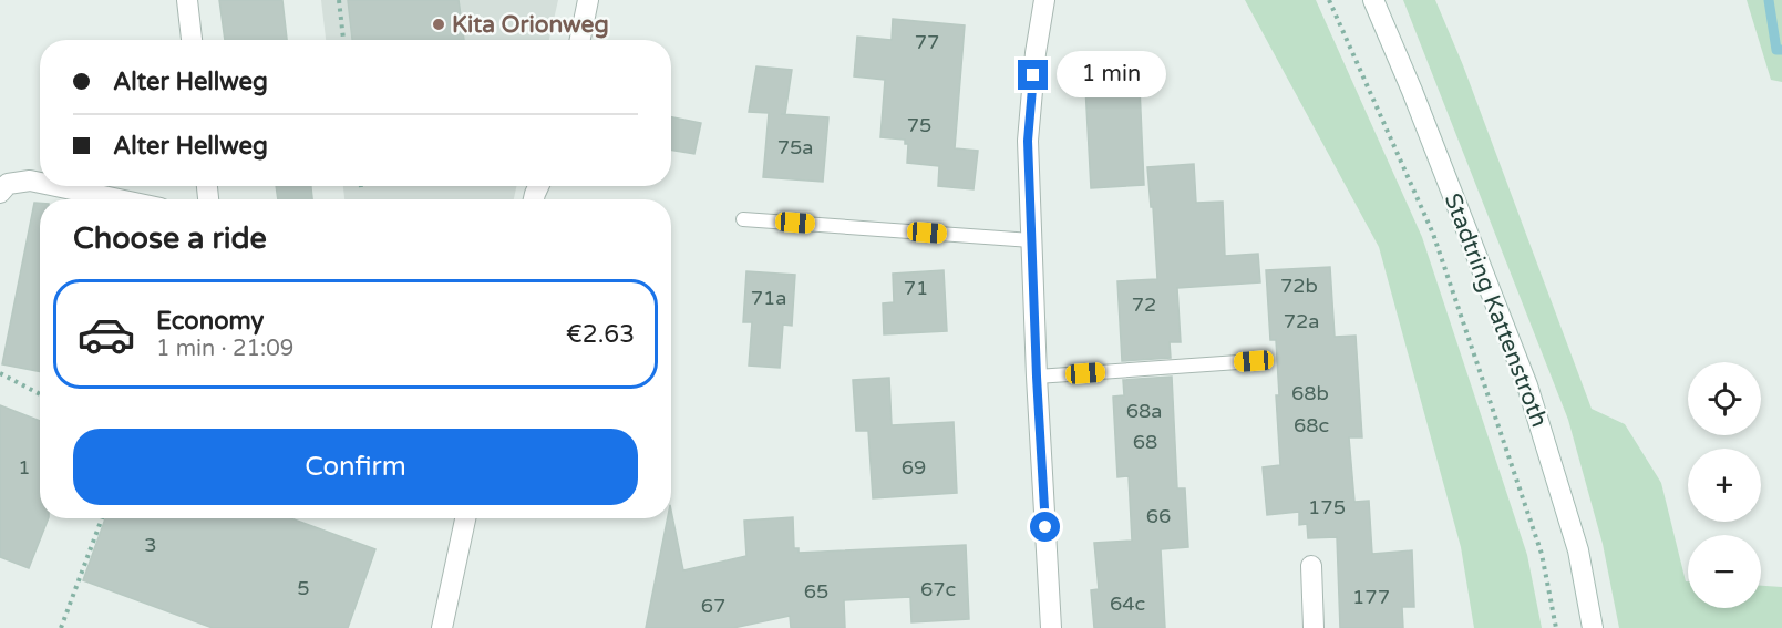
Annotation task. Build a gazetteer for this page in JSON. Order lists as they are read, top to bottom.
{
  "streets": {
    "street": ["Stadtring Kattenstroth"]
  },
  "places": ["Kita Orionweg"],
  "house_numbers": [
    "77",
    "75",
    "75a",
    "72b",
    "71",
    "71a",
    "72",
    "72a",
    "68b",
    "68a",
    "68c",
    "68",
    "1",
    "69",
    "175",
    "66",
    "3",
    "5",
    "67c",
    "65",
    "177",
    "64c",
    "67"
  ],
  "page": {
    "banner": ["Alter Hellweg", "Alter Hellweg"],
    "bubble": "1 min",
    "heading": "Choose a ride",
    "list": [
      {
        "name": "Economy",
        "note": "1 min · 21:09",
        "value": "€2.63"
      }
    ],
    "map_buttons": ["+", "−"],
    "buttons": "Confirm"
  }
}
